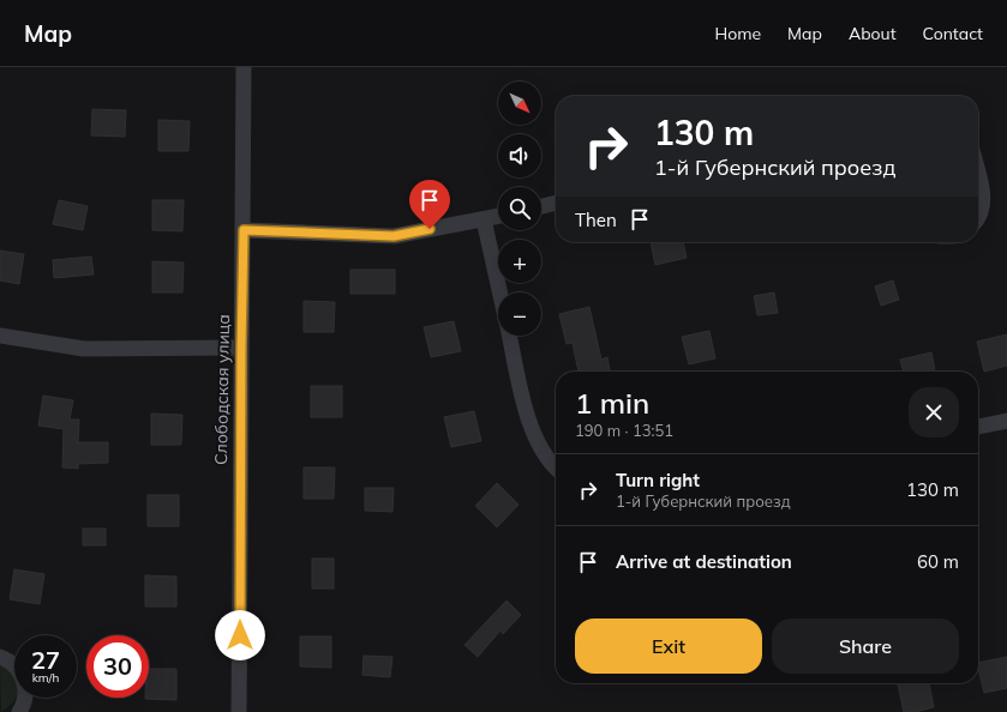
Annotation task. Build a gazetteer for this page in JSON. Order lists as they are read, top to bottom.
{
  "streets": {
    "street": ["Слободская улица"]
  },
  "north": "bottom right",
  "page": {
    "header": "Map",
    "nav": [
      "Home",
      "Map",
      "About",
      "Contact"
    ],
    "map_buttons": ["+", "−"],
    "turn": ["130 m", "1-й Губернский проезд"],
    "then": "Then",
    "heading": ["1 min", "190 m · 13:51"],
    "list": [
      {
        "name": "Turn right",
        "note": "1-й Губернский проезд",
        "value": "130 m"
      },
      {
        "name": "Arrive at destination",
        "value": "60 m"
      }
    ],
    "buttons": ["Exit", "Share"],
    "speed": "27 km/h",
    "limit": "30"
  }
}
